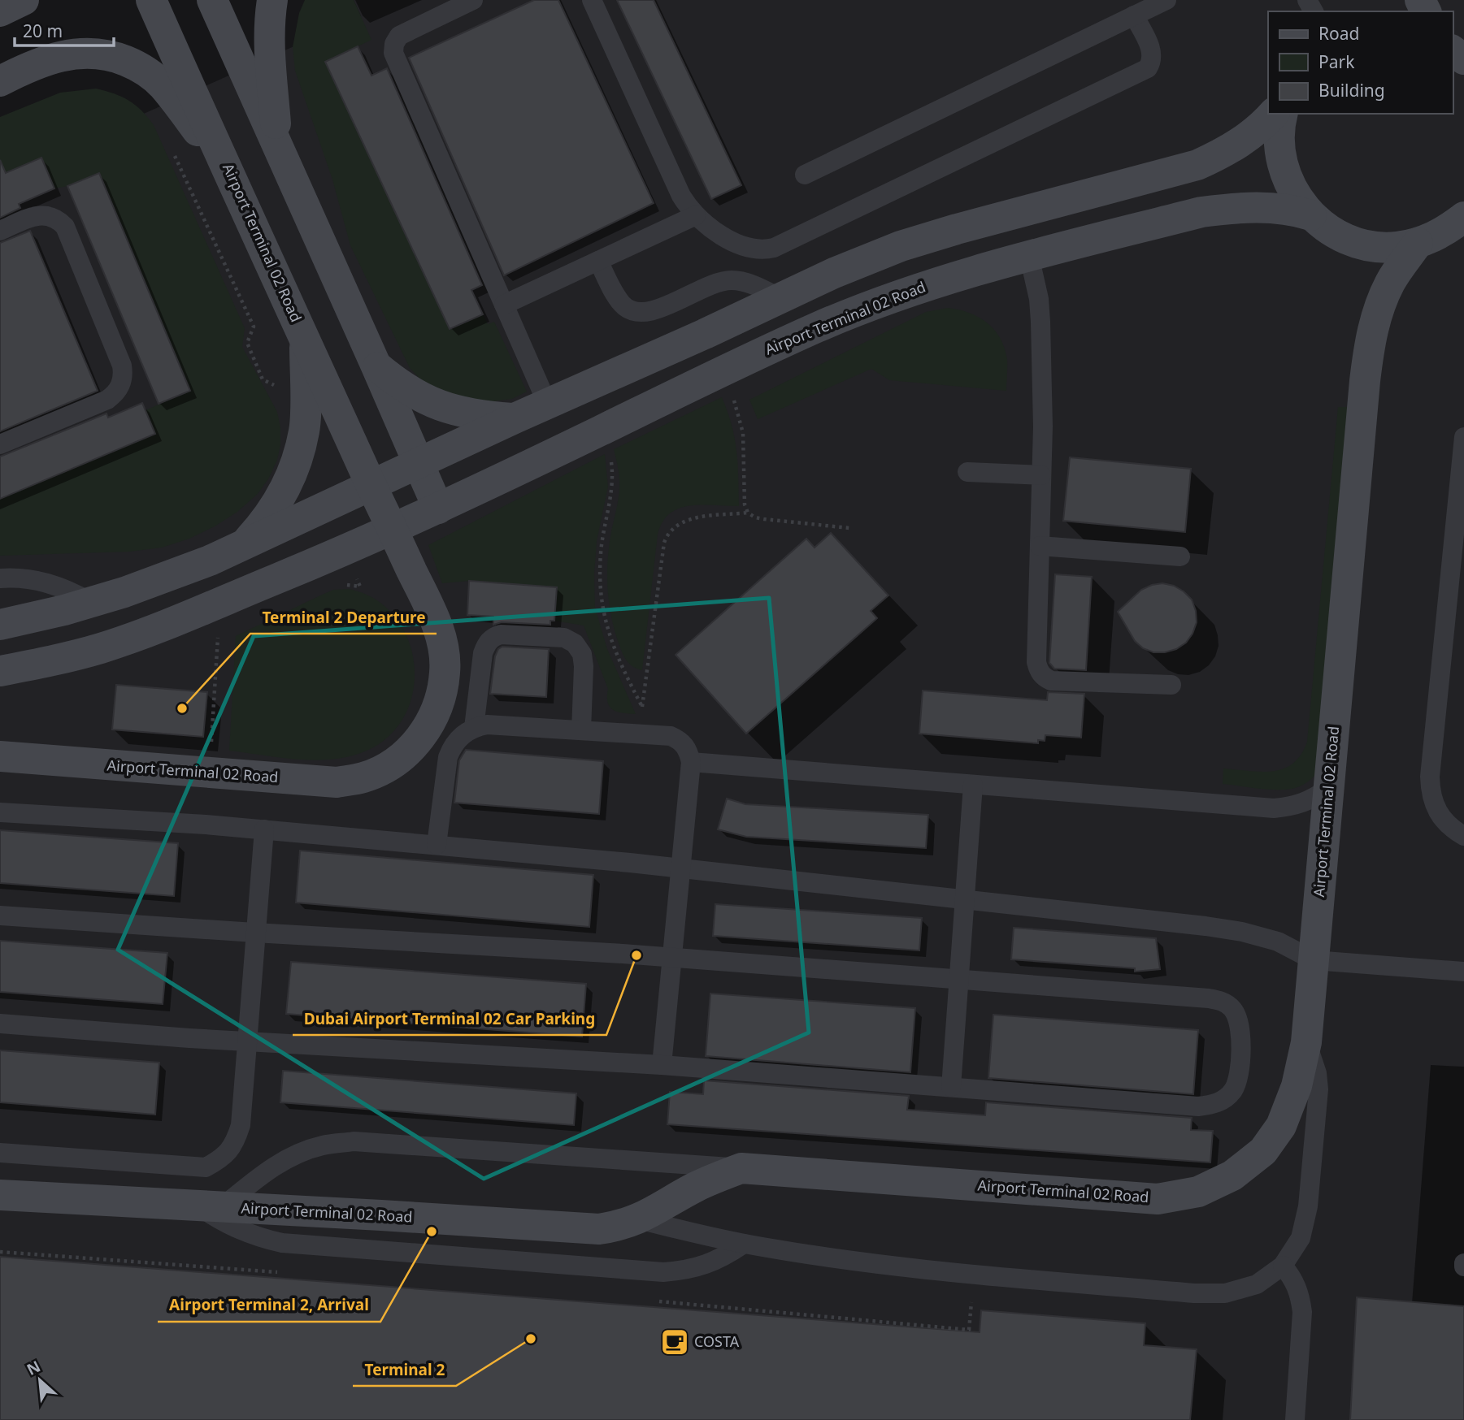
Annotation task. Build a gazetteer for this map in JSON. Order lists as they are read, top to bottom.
{
  "streets": {
    "street": ["Airport Terminal 02 Road"]
  },
  "places": {
    "other": [
      "Terminal 2 Departure",
      "Dubai Airport Terminal 02 Car Parking",
      "Airport Terminal 2, Arrival",
      "Terminal 2"
    ],
    "cafe": ["COSTA"]
  },
  "legend": ["Road", "Park", "Building"],
  "scale_bar": "20 m",
  "north": "top left"
}
